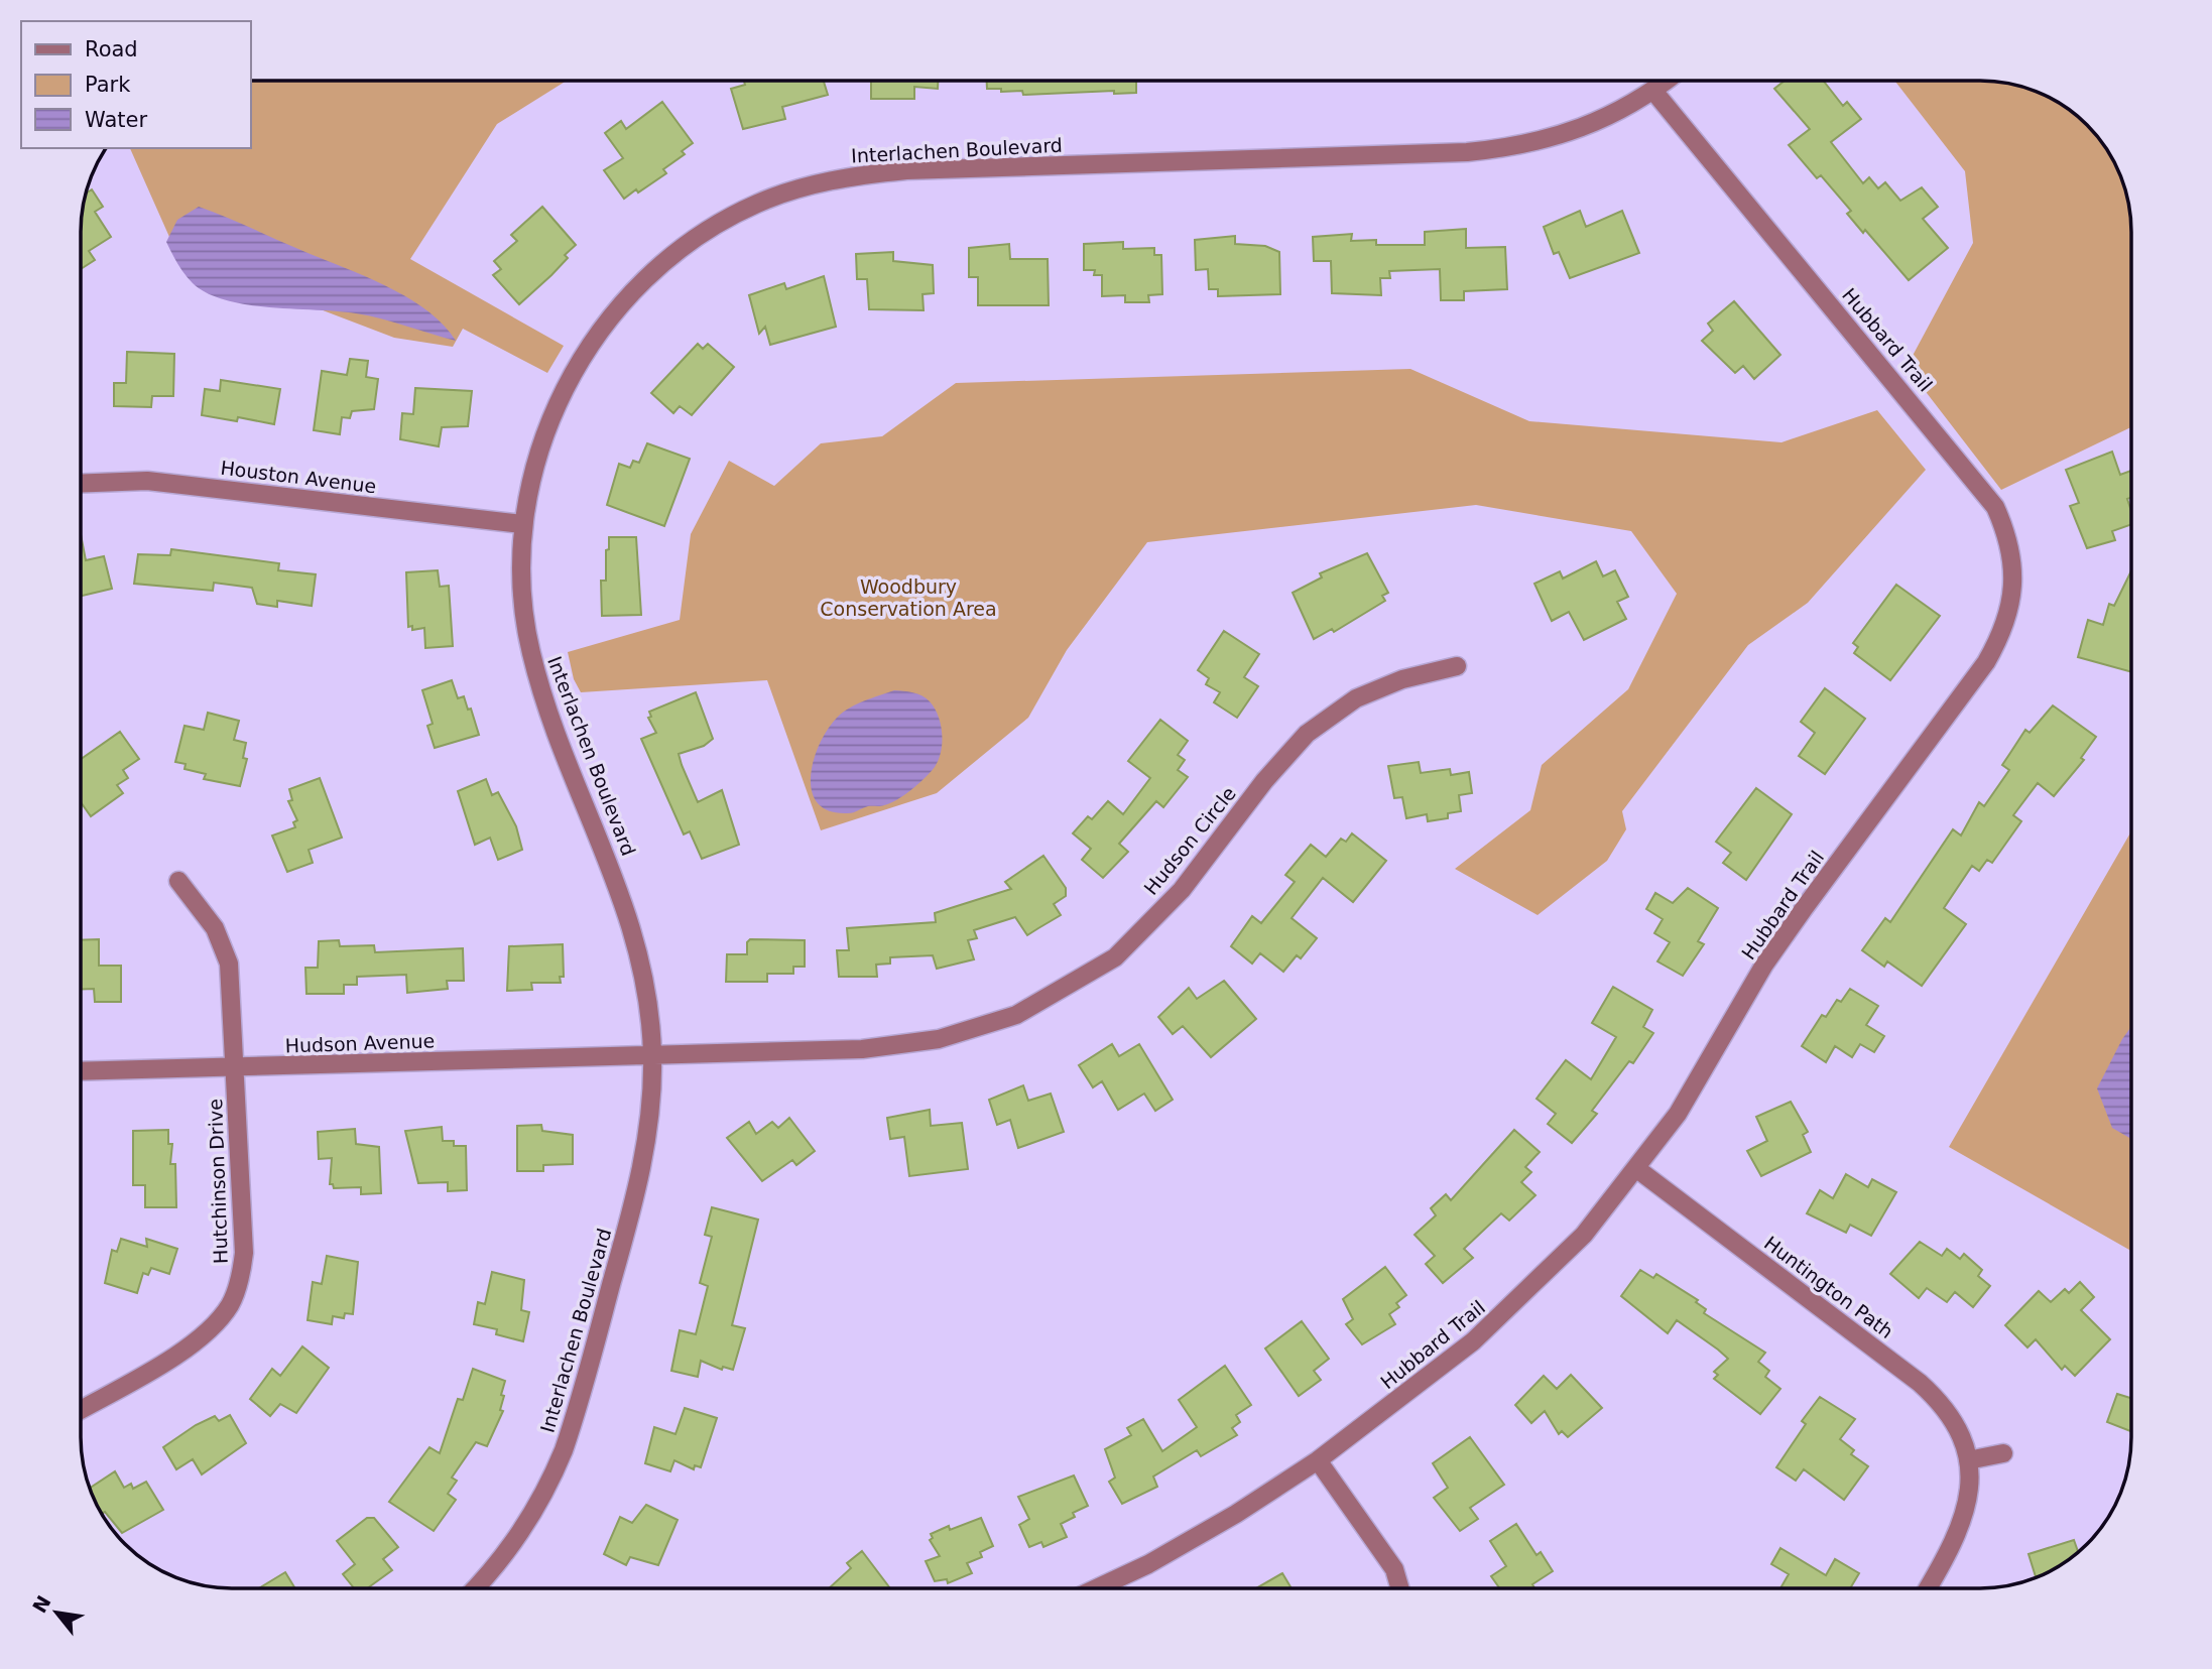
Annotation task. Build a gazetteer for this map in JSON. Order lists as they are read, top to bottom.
{
  "streets": {
    "street": [
      "Interlachen Boulevard",
      "Hubbard Trail",
      "Houston Avenue",
      "Hudson Circle",
      "Hudson Avenue",
      "Hutchinson Drive",
      "Huntington Path"
    ]
  },
  "crossings": [
    ["Interlachen Boulevard", "Hubbard Trail"],
    ["Interlachen Boulevard", "Houston Avenue"],
    ["Interlachen Boulevard", "Hudson Circle"],
    ["Interlachen Boulevard", "Hudson Avenue"],
    ["Hubbard Trail", "Huntington Path"],
    ["Hudson Circle", "Hudson Avenue"],
    ["Hudson Avenue", "Hutchinson Drive"]
  ],
  "parks": ["Woodbury Conservation Area"],
  "legend": ["Road", "Park", "Water"],
  "north": "top left"
}
